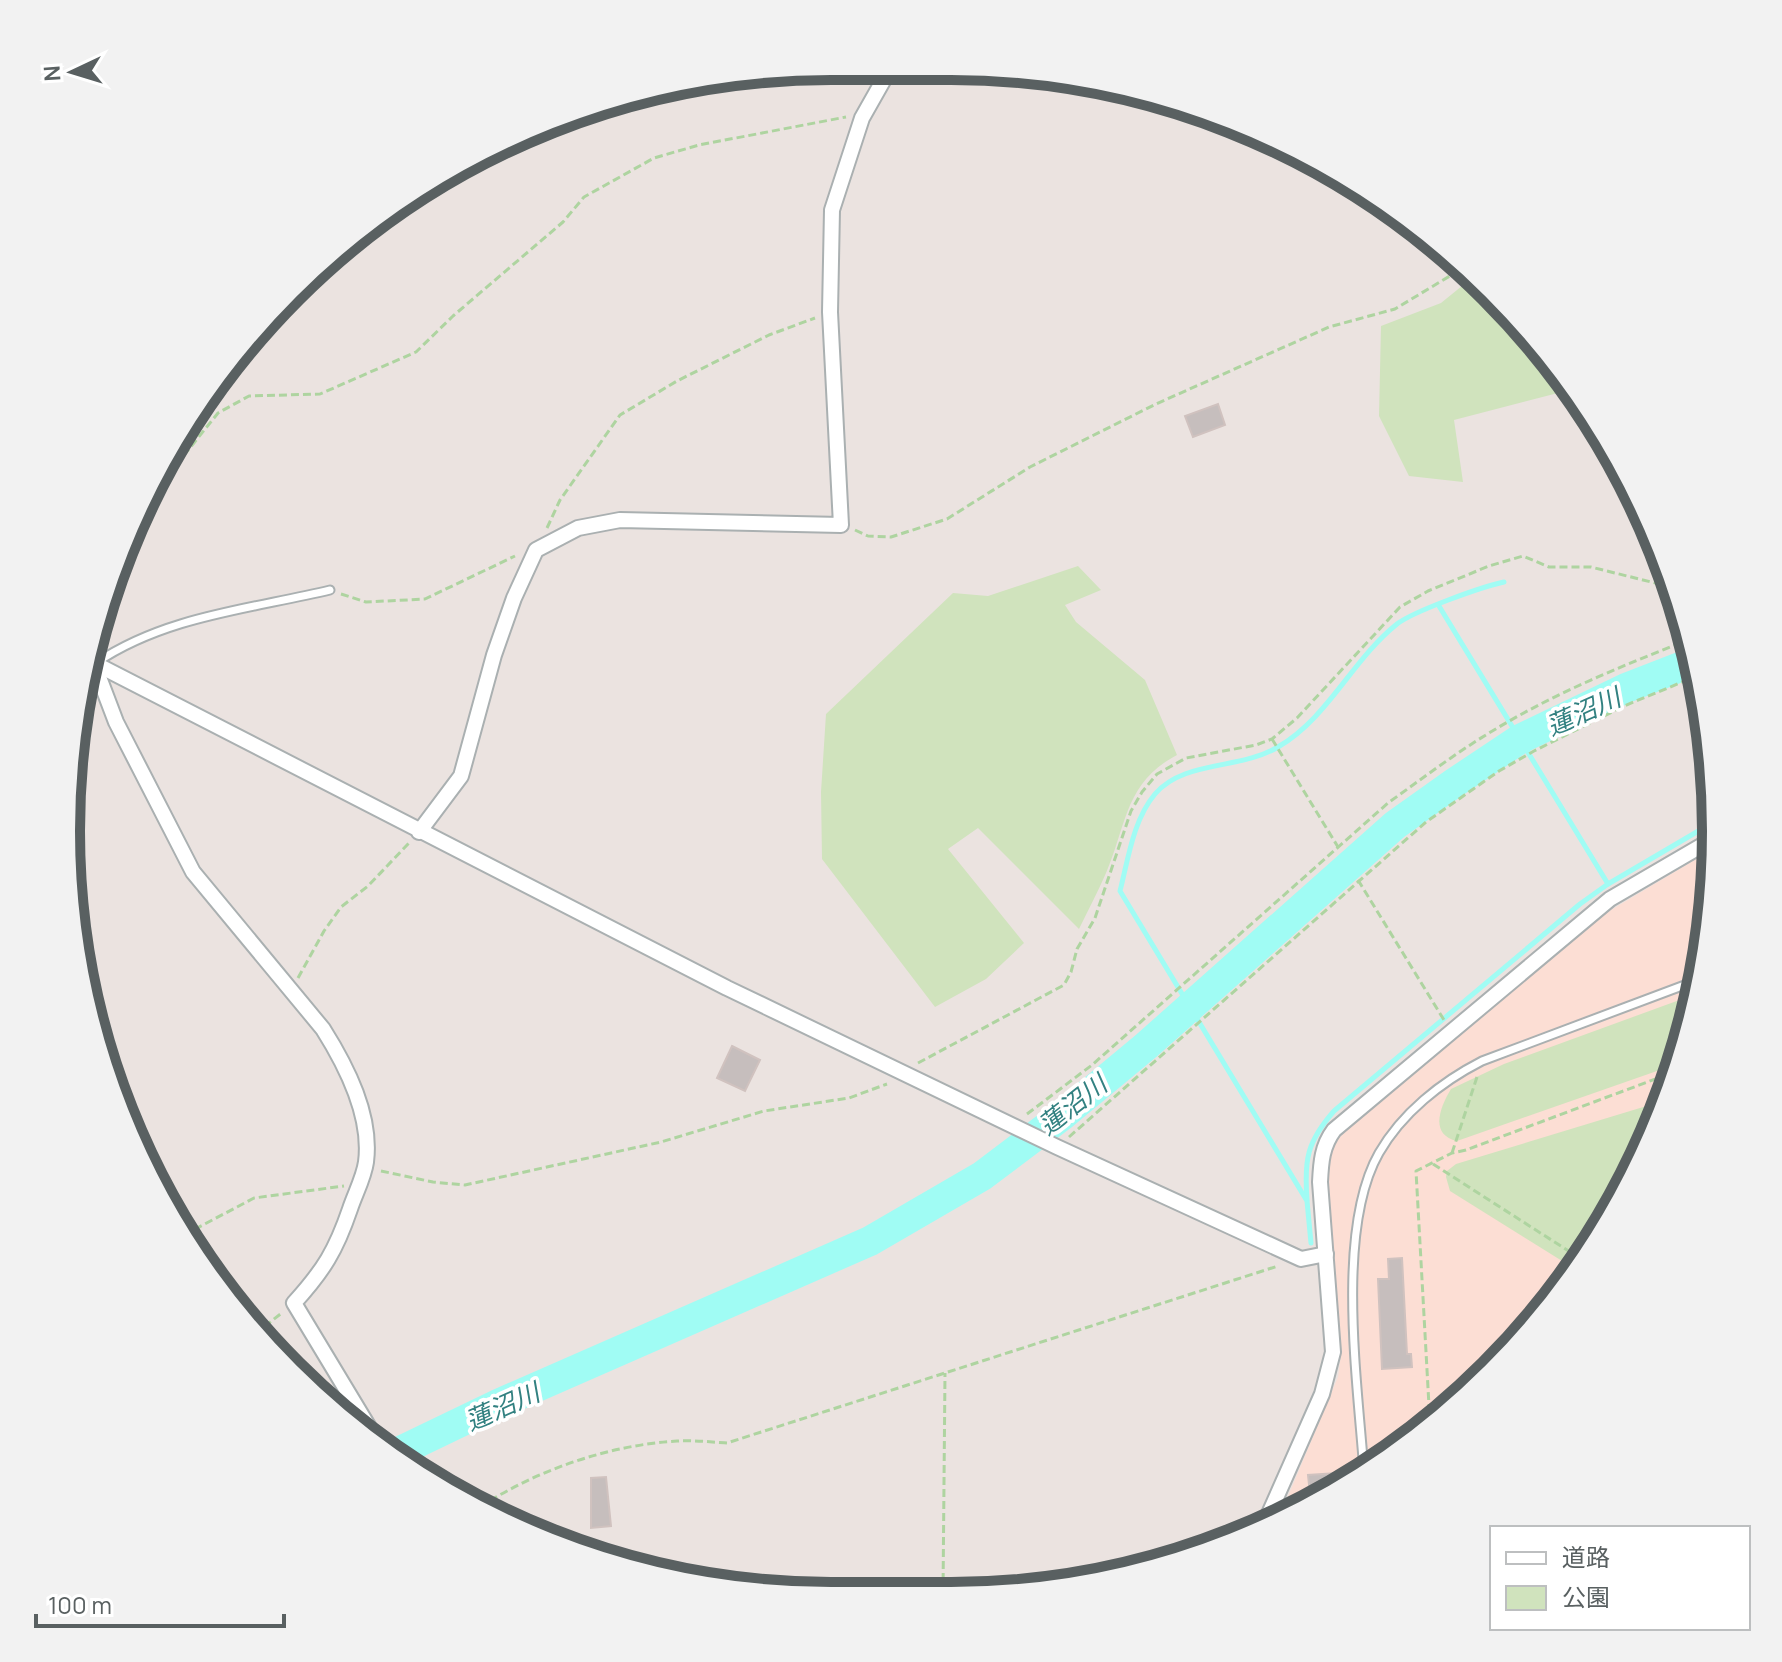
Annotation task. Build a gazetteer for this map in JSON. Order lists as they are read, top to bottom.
{
  "water": ["蓮沼川"],
  "legend": ["道路", "公園"],
  "scale_bar": "100 m",
  "north": "left"
}
